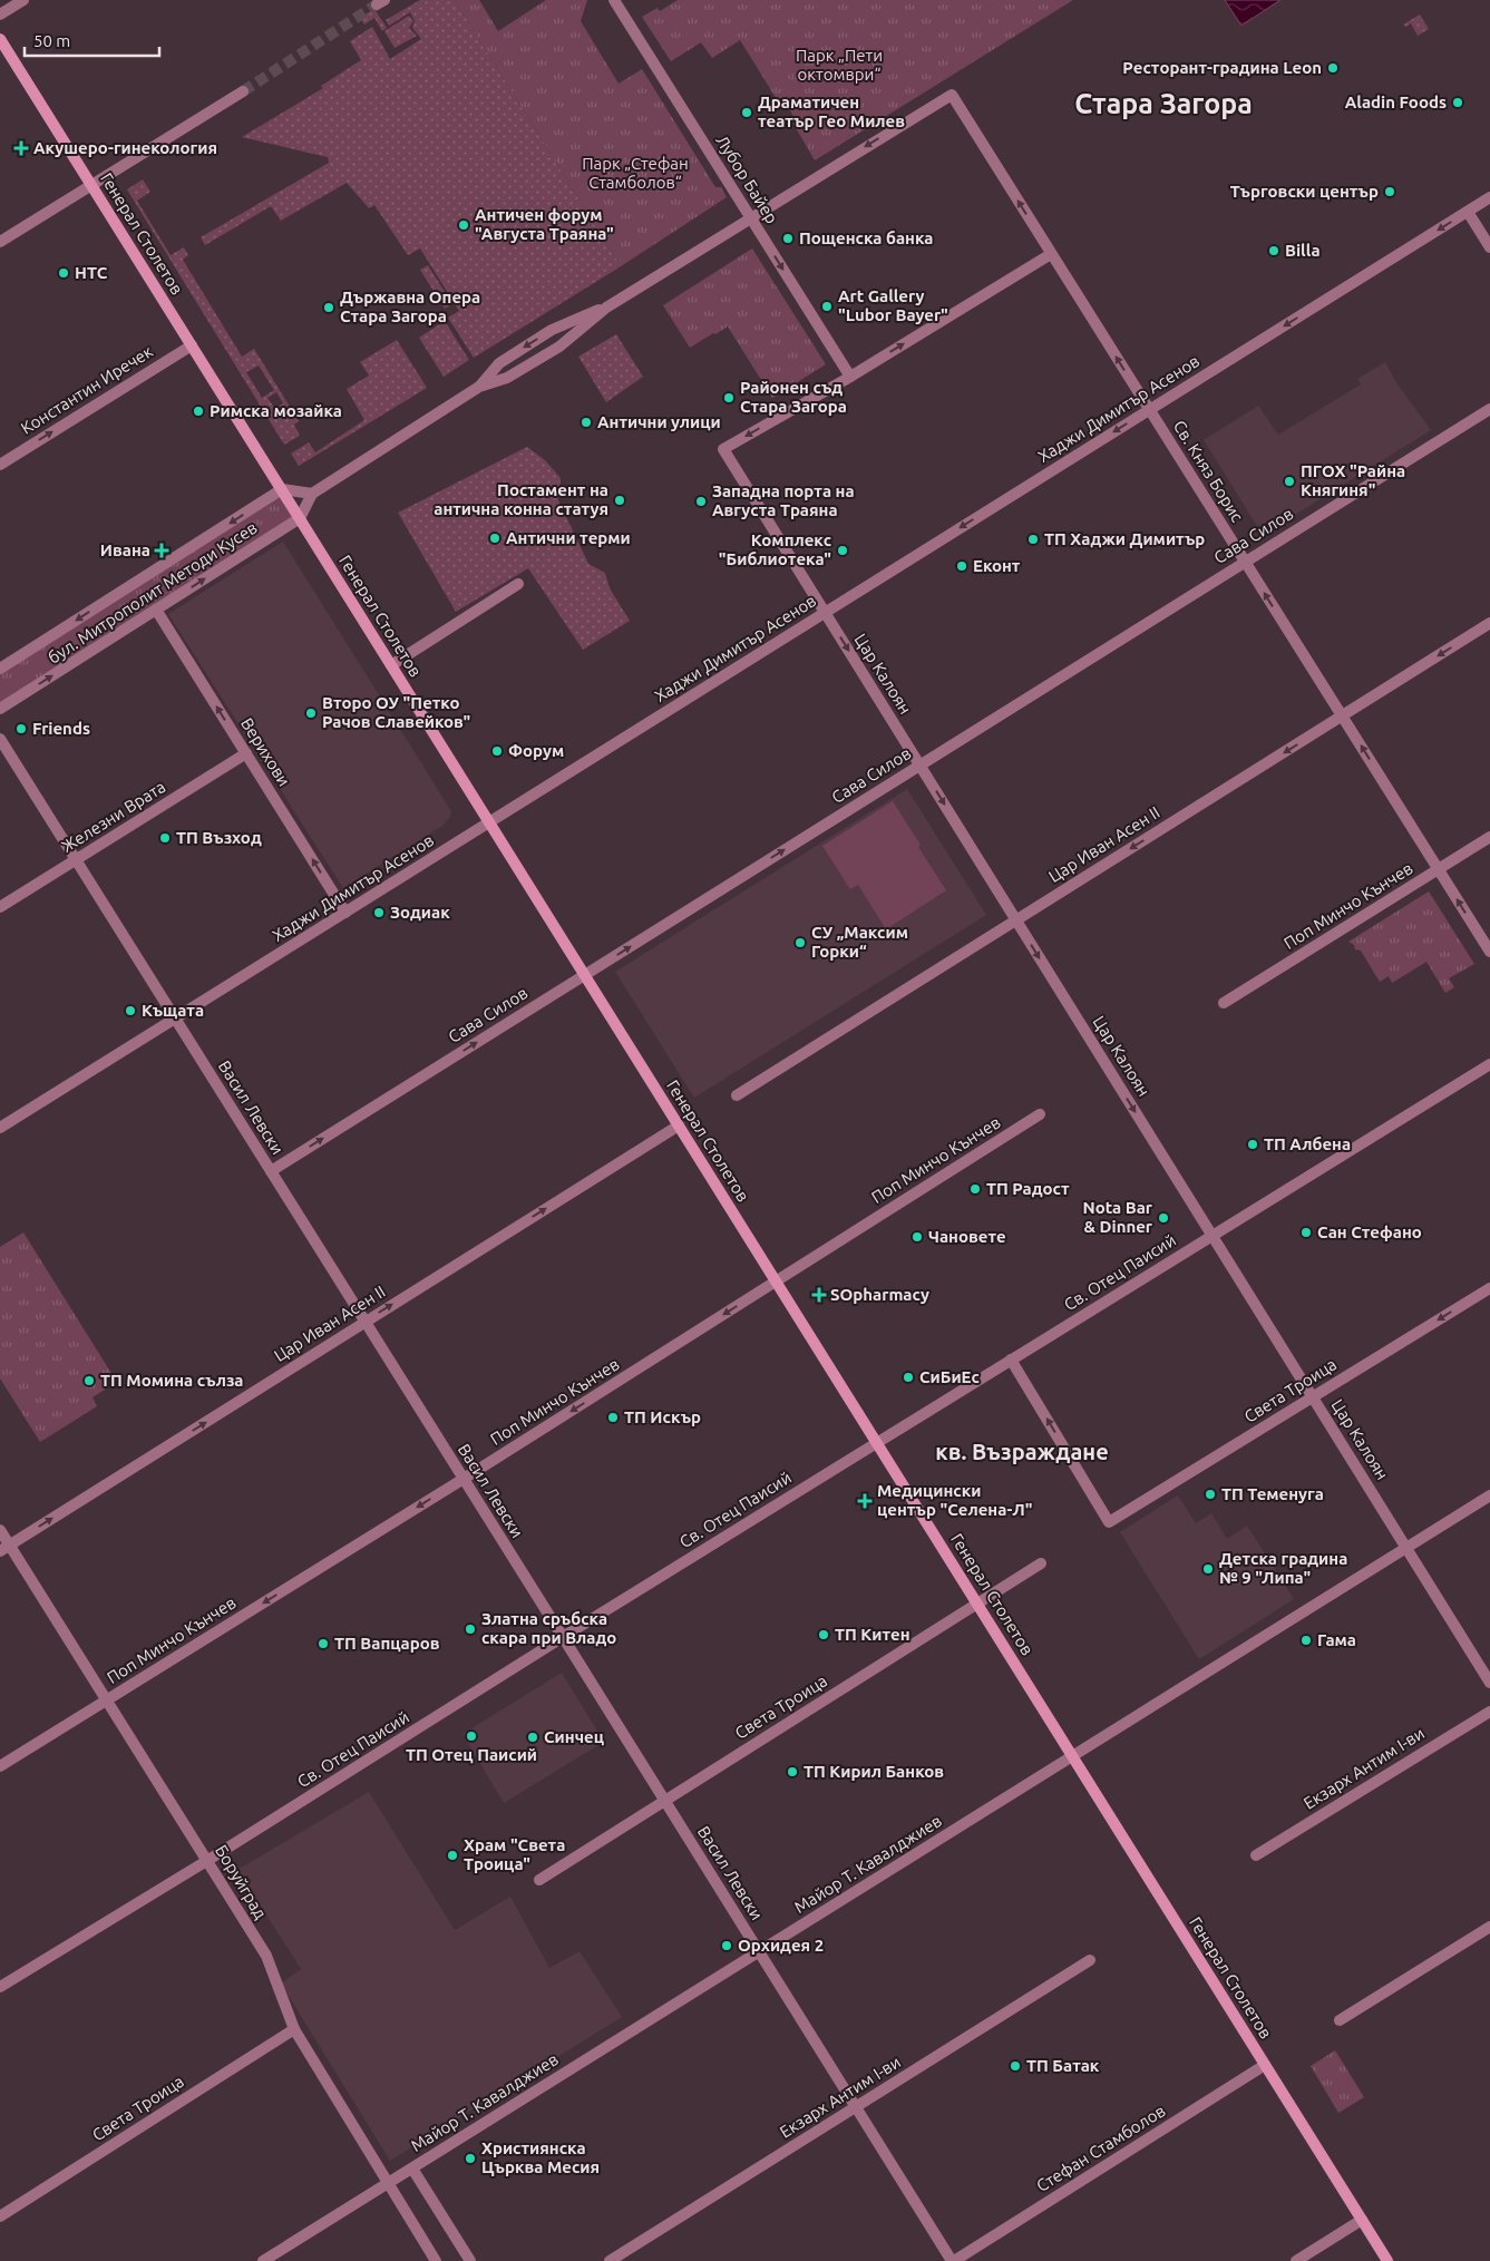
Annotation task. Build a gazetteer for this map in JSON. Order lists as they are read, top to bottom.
{
  "streets": {
    "main road": ["Генерал Столетов"],
    "street": [
      "Лубор Байер",
      "Константин Иречек",
      "Хаджи Димитър Асенов",
      "Св. Княз Борис",
      "Сава Силов",
      "бул. Митрополит Методи Кусев",
      "Цар Калоян",
      "Верихови",
      "Железни Врата",
      "Цар Иван Асен II",
      "Поп Минчо Кънчев",
      "Васил Левски",
      "Св. Отец Паисий",
      "Света Троица",
      "Екзарх Антим I-ви",
      "Майор Т. Кавалджиев",
      "Боруйград",
      "Стефан Стамболов"
    ]
  },
  "crossings": [
    ["Лубор Байер", "Св. Княз Борис"],
    ["Лубор Байер", "Цар Калоян"],
    ["Генерал Столетов", "Константин Иречек"],
    ["Генерал Столетов", "Хаджи Димитър Асенов"],
    ["Генерал Столетов", "Сава Силов"],
    ["Генерал Столетов", "бул. Митрополит Методи Кусев"],
    ["Генерал Столетов", "Цар Иван Асен II"],
    ["Генерал Столетов", "Поп Минчо Кънчев"],
    ["Генерал Столетов", "Св. Отец Паисий"],
    ["Генерал Столетов", "Света Троица"],
    ["Генерал Столетов", "Майор Т. Кавалджиев"],
    ["Генерал Столетов", "Стефан Стамболов"],
    ["Хаджи Димитър Асенов", "Св. Княз Борис"],
    ["Хаджи Димитър Асенов", "Цар Калоян"],
    ["Хаджи Димитър Асенов", "Верихови"],
    ["Хаджи Димитър Асенов", "Васил Левски"],
    ["Св. Княз Борис", "Сава Силов"],
    ["Св. Княз Борис", "Цар Иван Асен II"],
    ["Св. Княз Борис", "Поп Минчо Кънчев"],
    ["Сава Силов", "Цар Калоян"],
    ["Сава Силов", "Васил Левски"],
    ["бул. Митрополит Методи Кусев", "Верихови"],
    ["Цар Калоян", "Цар Иван Асен II"],
    ["Цар Калоян", "Св. Отец Паисий"],
    ["Цар Калоян", "Света Троица"],
    ["Цар Калоян", "Майор Т. Кавалджиев"],
    ["Верихови", "Железни Врата"],
    ["Железни Врата", "Васил Левски"],
    ["Цар Иван Асен II", "Васил Левски"],
    ["Цар Иван Асен II", "Боруйград"],
    ["Поп Минчо Кънчев", "Васил Левски"],
    ["Поп Минчо Кънчев", "Боруйград"],
    ["Васил Левски", "Св. Отец Паисий"],
    ["Васил Левски", "Света Троица"],
    ["Васил Левски", "Екзарх Антим I-ви"],
    ["Васил Левски", "Майор Т. Кавалджиев"],
    ["Васил Левски", "Стефан Стамболов"],
    ["Св. Отец Паисий", "Света Троица"],
    ["Св. Отец Паисий", "Боруйград"],
    ["Света Троица", "Боруйград"],
    ["Майор Т. Кавалджиев", "Боруйград"]
  ],
  "one_way": [
    "Лубор Байер",
    "Константин Иречек",
    "Хаджи Димитър Асенов",
    "Св. Княз Борис",
    "Сава Силов",
    "Цар Калоян",
    "Верихови",
    "Поп Минчо Кънчев"
  ],
  "districts": ["Стара Загора", "кв. Възраждане"],
  "parks": ["Парк „Пети октомври“", "Парк „Стефан Стамболов“"],
  "places": {
    "other": [
      "Ресторант-градина Leon",
      "Aladin Foods",
      "Драматичен театър Гео Милев",
      "Търговски център",
      "Античен форум \"Августа Траяна\"",
      "Пощенска банка",
      "Billa",
      "НТС",
      "Art Gallery \"Lubor Bayer\"",
      "Държавна Опера Стара Загора",
      "Районен съд Стара Загора",
      "Римска мозайка",
      "Антични улици",
      "ПГОХ \"Райна Княгиня\"",
      "Постамент на антична конна статуя",
      "Западна порта на Августа Траяна",
      "Антични терми",
      "ТП Хаджи Димитър",
      "Комплекс \"Библиотека\"",
      "Еконт",
      "Второ ОУ \"Петко Рачов Славейков\"",
      "Friends",
      "Форум",
      "ТП Възход",
      "Зодиак",
      "СУ „Максим Горки“",
      "Къщата",
      "ТП Албена",
      "ТП Радост",
      "Nota Bar & Dinner",
      "Сан Стефано",
      "Чановете",
      "СиБиЕс",
      "ТП Момина сълза",
      "ТП Искър",
      "ТП Теменуга",
      "Детска градина № 9 \"Липа\"",
      "Златна сръбска скара при Владо",
      "ТП Китен",
      "Гама",
      "ТП Вапцаров",
      "ТП Отец Паисий",
      "Синчец",
      "ТП Кирил Банков",
      "Храм \"Света Троица\"",
      "Орхидея 2",
      "ТП Батак",
      "Християнска Църква Месия"
    ],
    "health": [
      "Акушеро-гинекология",
      "Ивана",
      "SOpharmacy",
      "Медицински център \"Селена-Л\""
    ]
  },
  "scale_bar": "50 m"
}
